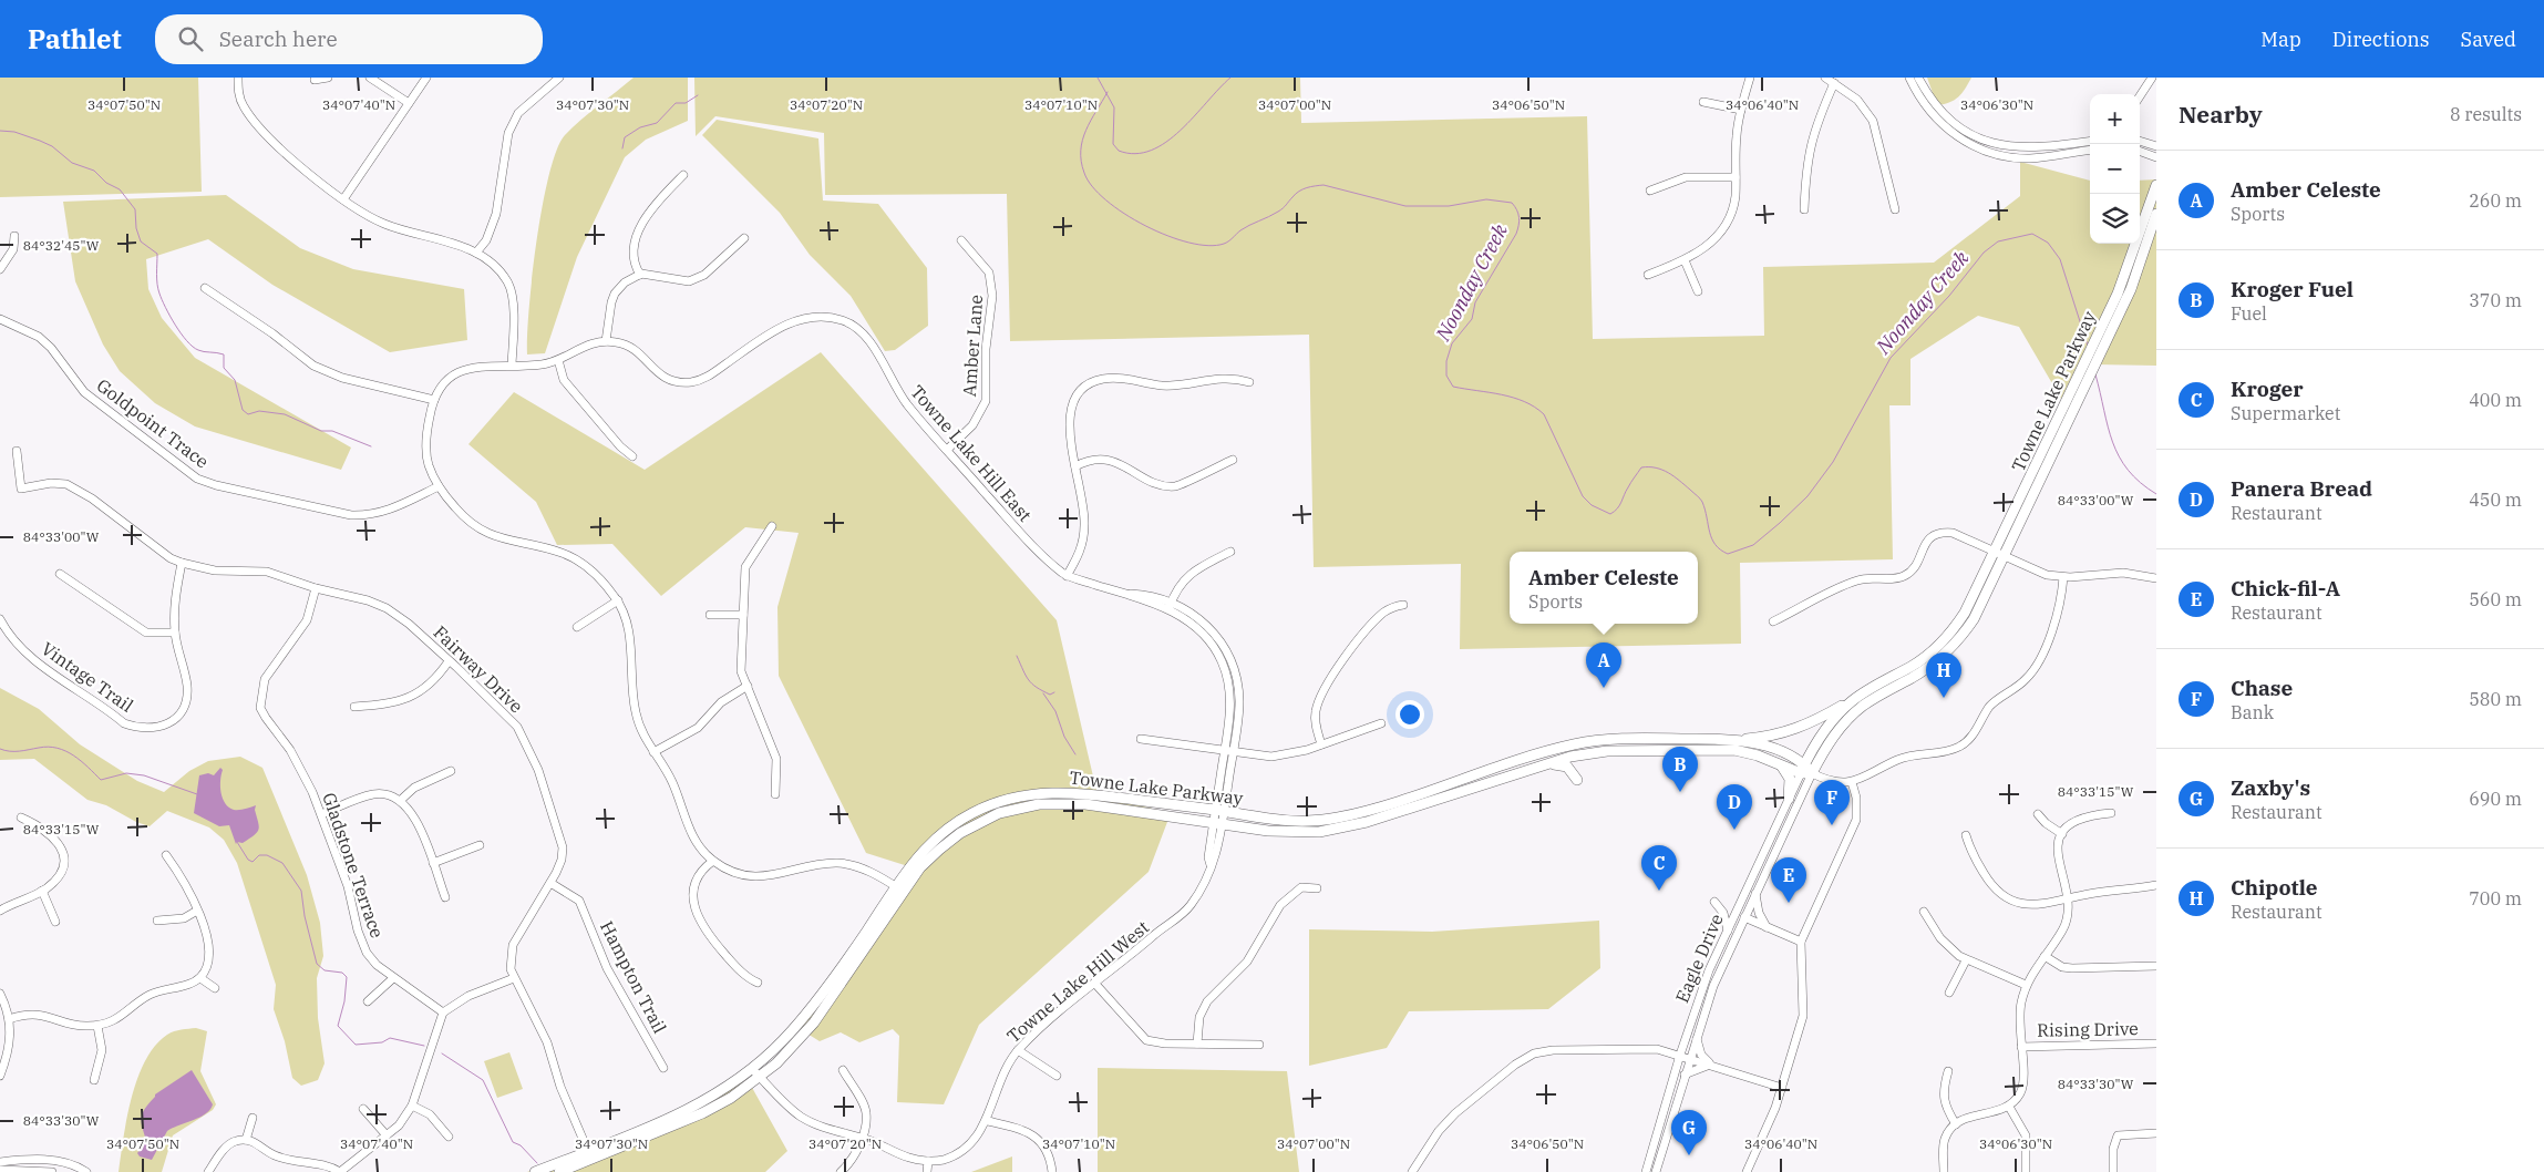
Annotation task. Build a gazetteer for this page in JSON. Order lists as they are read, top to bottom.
{
  "streets": {
    "main road": ["Towne Lake Parkway"],
    "street": [
      "Amber Lane",
      "Goldpoint Trace",
      "Towne Lake Hill East",
      "Fairway Drive",
      "Vintage Trail",
      "Gladstone Terrace",
      "Eagle Drive",
      "Hampton Trail",
      "Towne Lake Hill West",
      "Rising Drive"
    ]
  },
  "crossings": [
    ["Amber Lane", "Towne Lake Hill East"],
    ["Towne Lake Parkway", "Towne Lake Hill East"],
    ["Towne Lake Parkway", "Fairway Drive"],
    ["Towne Lake Parkway", "Eagle Drive"],
    ["Towne Lake Parkway", "Towne Lake Hill West"],
    ["Goldpoint Trace", "Towne Lake Hill East"],
    ["Towne Lake Hill East", "Towne Lake Hill West"],
    ["Fairway Drive", "Vintage Trail"],
    ["Fairway Drive", "Gladstone Terrace"],
    ["Fairway Drive", "Hampton Trail"]
  ],
  "water": ["Noonday Creek"],
  "page": {
    "header": "Pathlet",
    "search": "Search here",
    "nav": ["Map", "Directions", "Saved"],
    "heading": ["Nearby", "8 results"],
    "map_buttons": ["+", "−"],
    "list": [
      {
        "mark": "A",
        "name": "Amber Celeste",
        "note": "Sports",
        "value": "260 m"
      },
      {
        "mark": "B",
        "name": "Kroger Fuel",
        "note": "Fuel",
        "value": "370 m"
      },
      {
        "mark": "C",
        "name": "Kroger",
        "note": "Supermarket",
        "value": "400 m"
      },
      {
        "mark": "D",
        "name": "Panera Bread",
        "note": "Restaurant",
        "value": "450 m"
      },
      {
        "mark": "E",
        "name": "Chick-fil-A",
        "note": "Restaurant",
        "value": "560 m"
      },
      {
        "mark": "F",
        "name": "Chase",
        "note": "Bank",
        "value": "580 m"
      },
      {
        "mark": "G",
        "name": "Zaxby's",
        "note": "Restaurant",
        "value": "690 m"
      },
      {
        "mark": "H",
        "name": "Chipotle",
        "note": "Restaurant",
        "value": "700 m"
      }
    ],
    "popup": ["Amber Celeste", "Sports"],
    "pins": [
      "A",
      "H",
      "B",
      "F",
      "D",
      "C",
      "E",
      "G"
    ]
  },
  "coordinates": [
    "34°07'50\"N",
    "34°07'40\"N",
    "34°07'30\"N",
    "34°07'20\"N",
    "34°07'10\"N",
    "34°07'00\"N",
    "34°06'50\"N",
    "34°06'40\"N",
    "34°06'30\"N",
    "84°32'45\"W",
    "84°33'00\"W",
    "84°33'15\"W",
    "84°33'30\"W"
  ]
}
